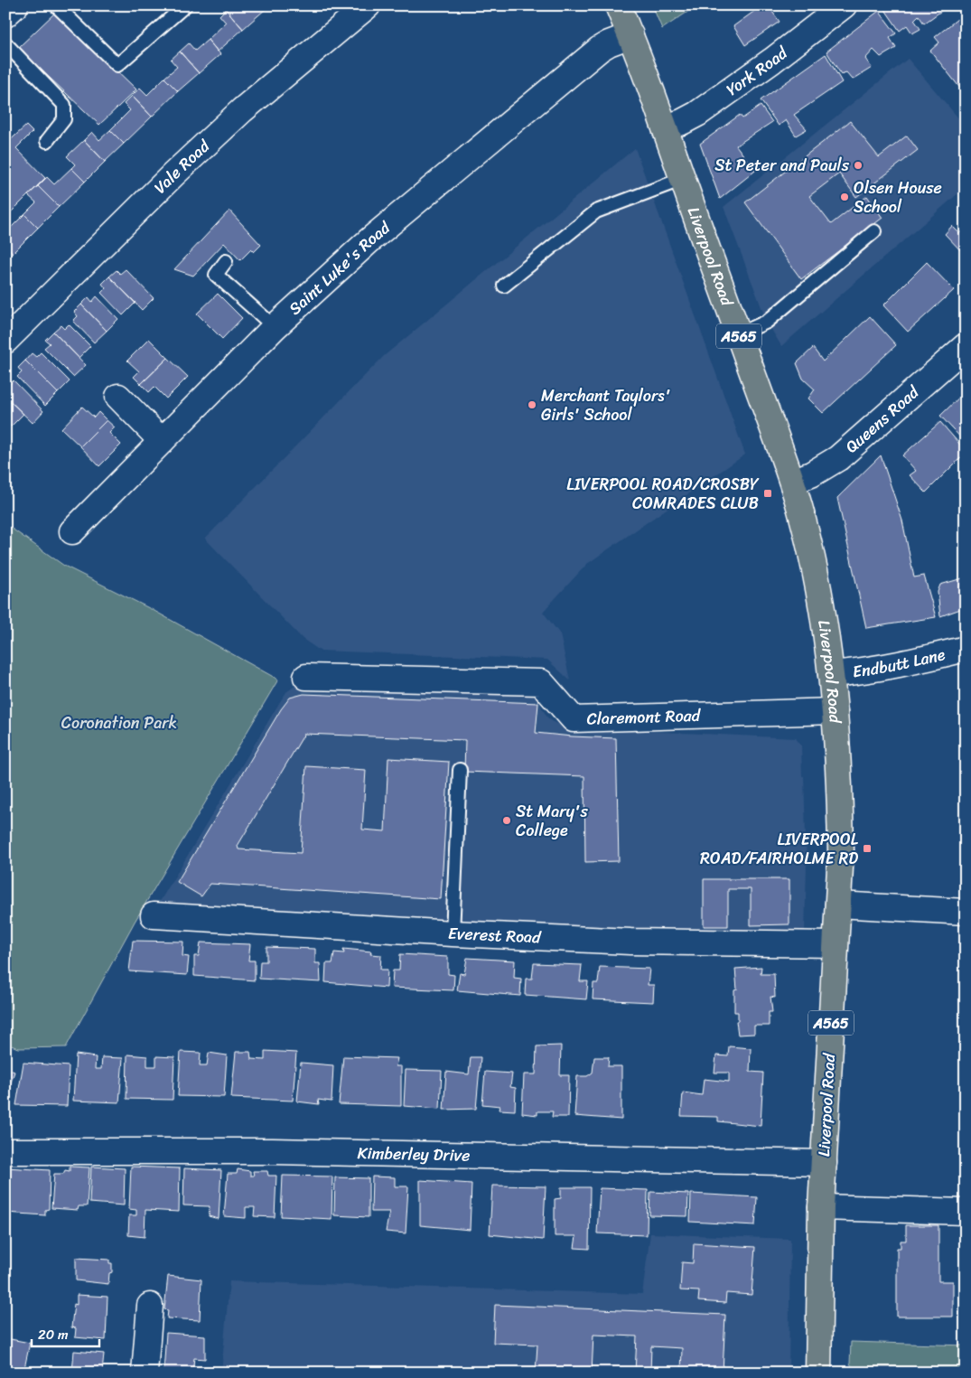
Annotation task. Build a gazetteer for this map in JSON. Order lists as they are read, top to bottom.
{
  "streets": {
    "highway": ["Liverpool Road", "A565"],
    "street": [
      "York Road",
      "Vale Road",
      "Saint Luke's Road",
      "Queens Road",
      "Endbutt Lane",
      "Claremont Road",
      "Everest Road",
      "Kimberley Drive"
    ]
  },
  "crossings": [
    ["York Road", "Liverpool Road"],
    ["Liverpool Road", "Saint Luke's Road"],
    ["Liverpool Road", "Queens Road"],
    ["Liverpool Road", "Endbutt Lane"],
    ["Liverpool Road", "Claremont Road"],
    ["Liverpool Road", "Everest Road"],
    ["Liverpool Road", "Kimberley Drive"]
  ],
  "parks": ["Coronation Park"],
  "places": {
    "other": [
      "St Peter and Pauls",
      "Olsen House School",
      "Merchant Taylors' Girls' School",
      "St Mary's College"
    ],
    "transit": ["LIVERPOOL ROAD/CROSBY COMRADES CLUB", "LIVERPOOL ROAD/FAIRHOLME RD"]
  },
  "scale_bar": "20 m"
}
